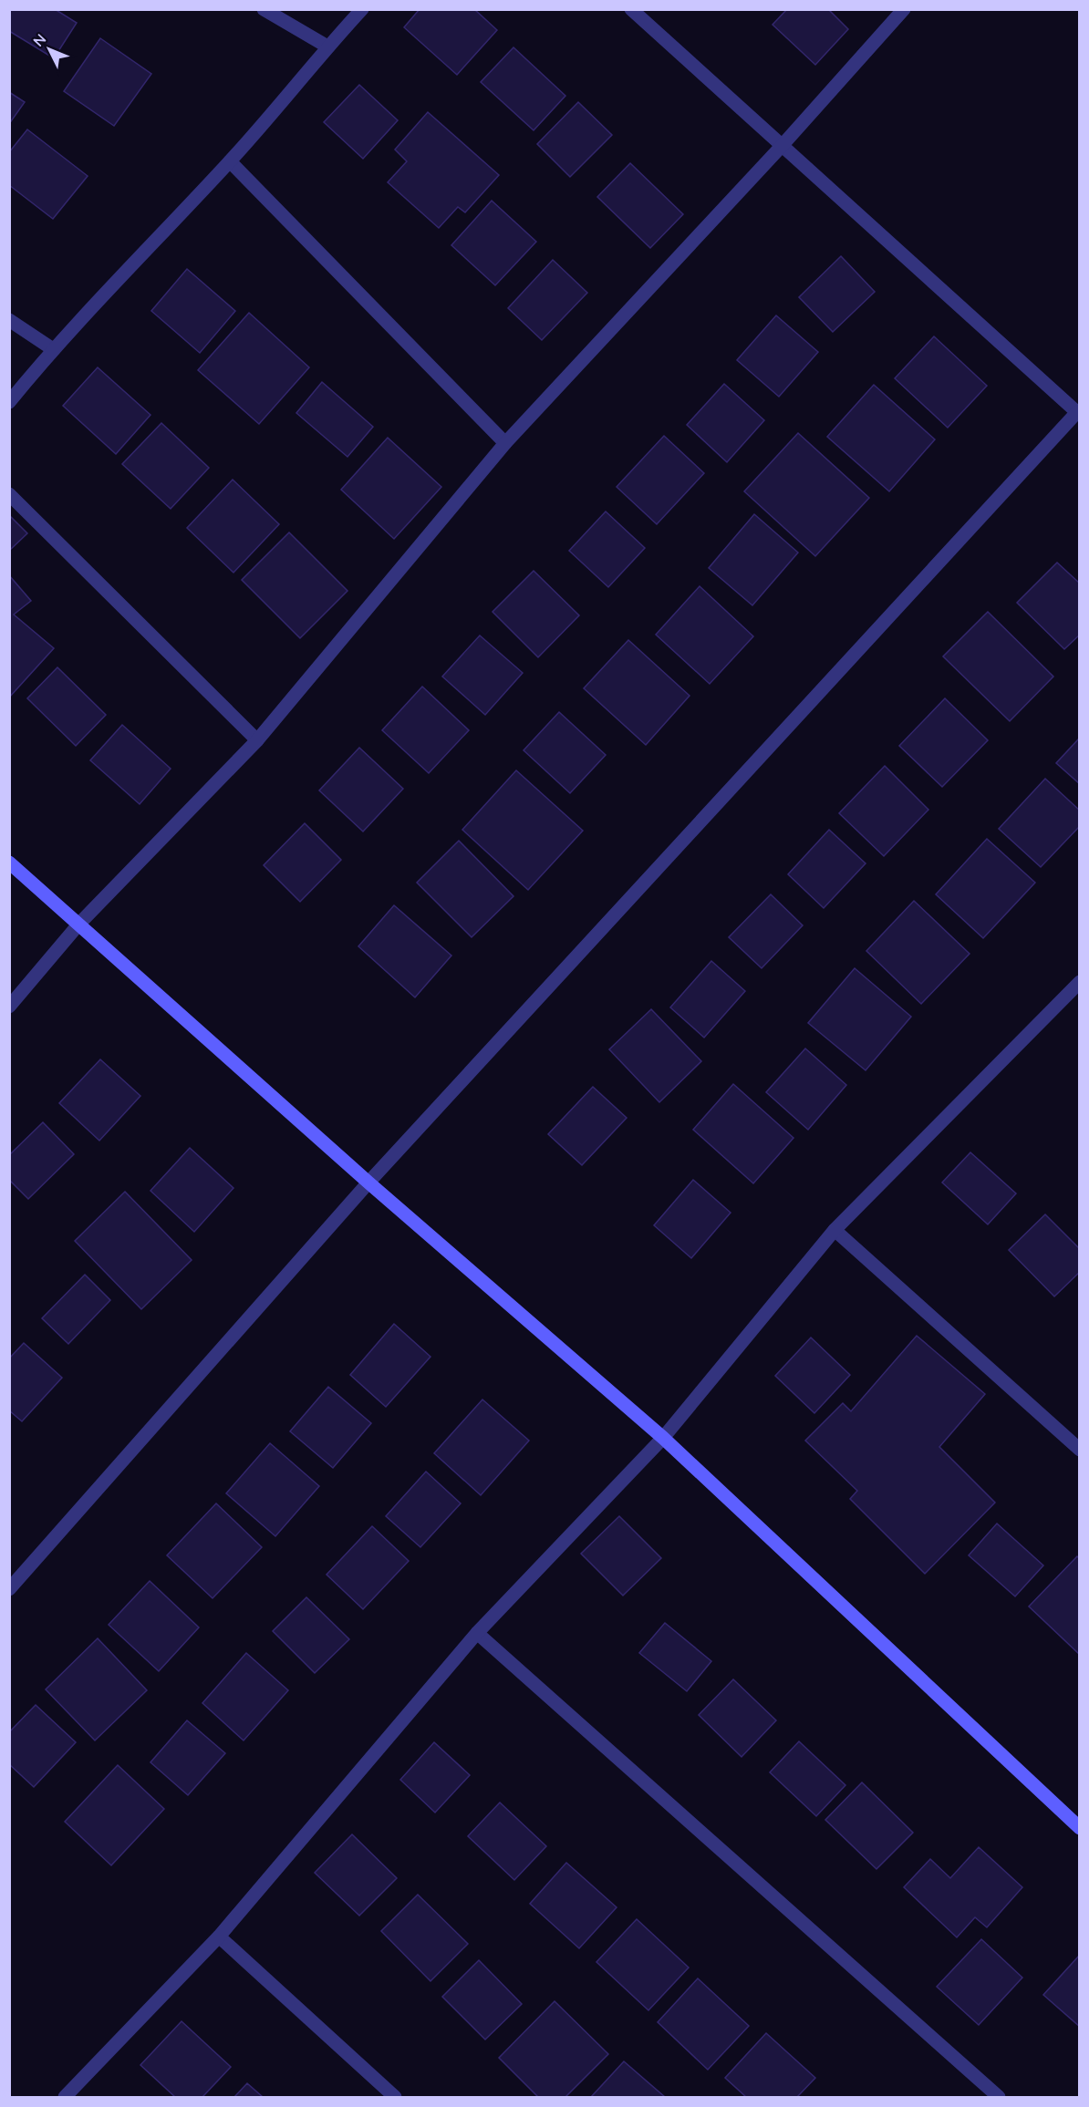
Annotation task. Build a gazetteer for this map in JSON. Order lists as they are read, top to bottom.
{
  "north": "top left"
}
